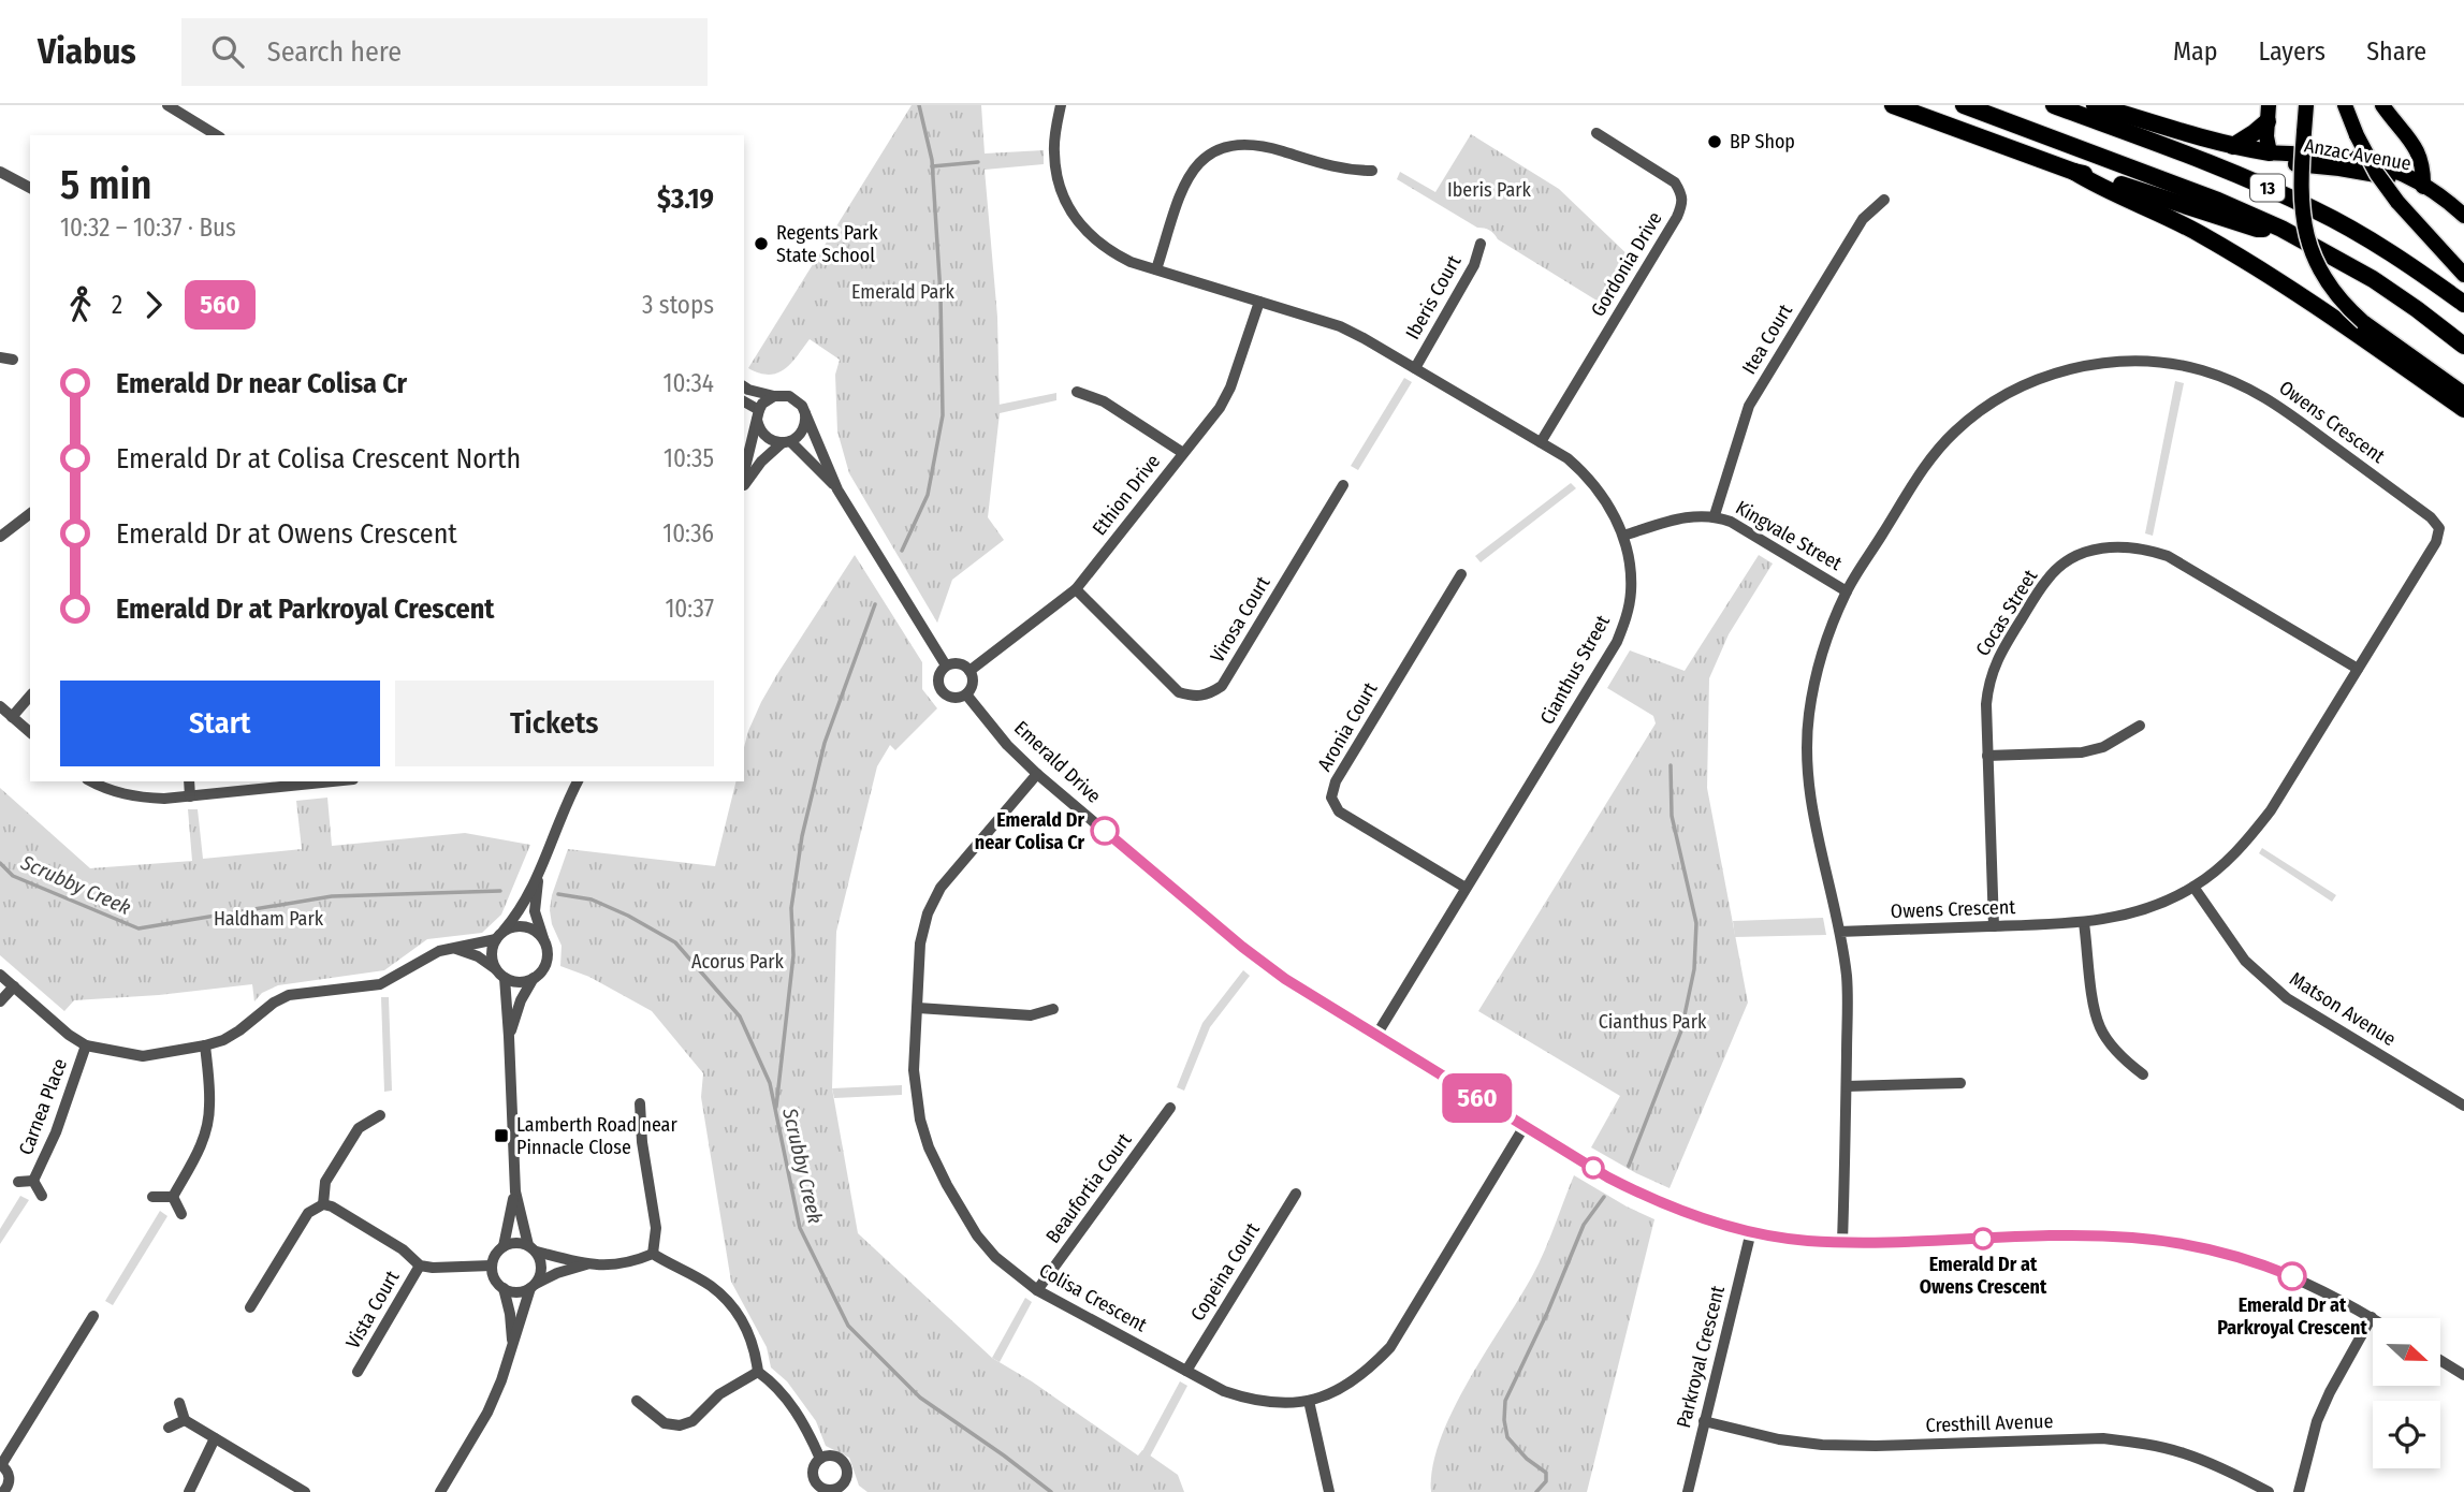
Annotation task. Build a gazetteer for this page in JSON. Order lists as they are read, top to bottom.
{
  "streets": {
    "highway": ["13"],
    "main road": ["Anzac Avenue"],
    "street": [
      "Gordonia Drive",
      "Iberis Court",
      "Itea Court",
      "Owens Crescent",
      "Ethion Drive",
      "Kingvale Street",
      "Cocas Street",
      "Virosa Court",
      "Cianthus Street",
      "Aronia Court",
      "Emerald Drive",
      "Matson Avenue",
      "Carnea Place",
      "Beaufortia Court",
      "Copeina Court",
      "Colisa Crescent",
      "Vista Court",
      "Parkroyal Crescent",
      "Cresthill Avenue"
    ]
  },
  "crossings": [
    ["Gordonia Drive", "Cianthus Street"],
    ["Iberis Court", "Cianthus Street"],
    ["Itea Court", "Kingvale Street"],
    ["Owens Crescent", "Kingvale Street"],
    ["Owens Crescent", "Cocas Street"],
    ["Owens Crescent", "Emerald Drive"],
    ["Owens Crescent", "Matson Avenue"],
    ["Ethion Drive", "Virosa Court"],
    ["Ethion Drive", "Cianthus Street"],
    ["Ethion Drive", "Emerald Drive"],
    ["Kingvale Street", "Cianthus Street"],
    ["Cianthus Street", "Aronia Court"],
    ["Cianthus Street", "Emerald Drive"],
    ["Emerald Drive", "Colisa Crescent"],
    ["Emerald Drive", "Parkroyal Crescent"],
    ["Beaufortia Court", "Colisa Crescent"],
    ["Copeina Court", "Colisa Crescent"],
    ["Parkroyal Crescent", "Cresthill Avenue"]
  ],
  "water": ["Scrubby Creek"],
  "parks": [
    "Iberis Park",
    "Emerald Park",
    "Haldham Park",
    "Acorus Park",
    "Cianthus Park"
  ],
  "places": {
    "other": [
      "BP Shop",
      "Regents Park State School",
      "Emerald Dr near Colisa Cr",
      "Emerald Dr at Owens Crescent",
      "Emerald Dr at Parkroyal Crescent"
    ],
    "transit": ["Lamberth Road near Pinnacle Close"]
  },
  "lines": ["bus line 560"],
  "north": "right",
  "page": {
    "header": "Viabus",
    "search": "Search here",
    "nav": ["Map", "Layers", "Share"],
    "on_map": "560",
    "heading": ["5 min", "10:32 – 10:37 · Bus", "$3.19"],
    "legs": ["2", "560", "3 stops"],
    "list": [
      {
        "name": "Emerald Dr near Colisa Cr",
        "value": "10:34"
      },
      {
        "name": "Emerald Dr at Colisa Crescent North",
        "value": "10:35"
      },
      {
        "name": "Emerald Dr at Owens Crescent",
        "value": "10:36"
      },
      {
        "name": "Emerald Dr at Parkroyal Crescent",
        "value": "10:37"
      }
    ],
    "buttons": ["Start", "Tickets"]
  }
}
